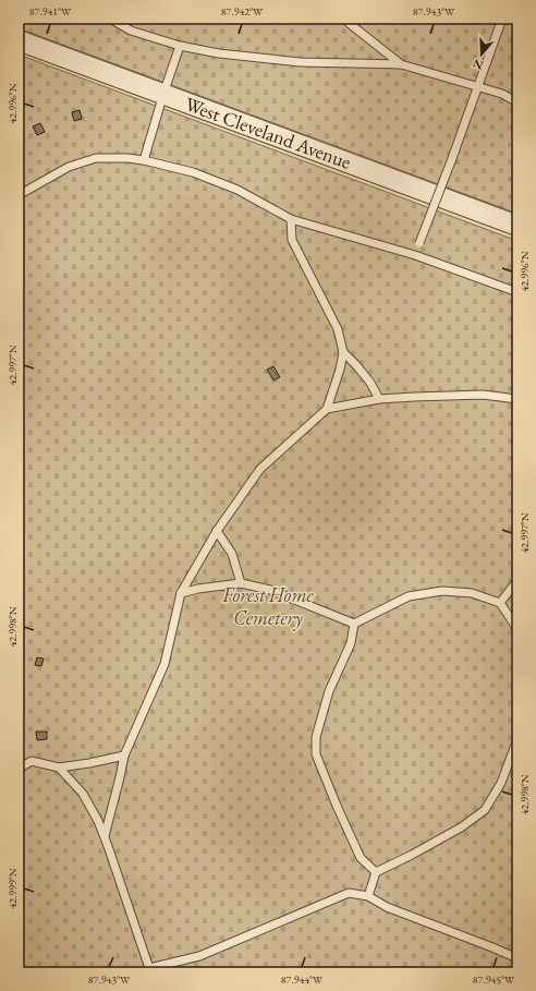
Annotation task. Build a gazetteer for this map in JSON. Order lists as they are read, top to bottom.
{
  "streets": {
    "street": ["West Cleveland Avenue"]
  },
  "parks": ["Forest Home Cemetery"],
  "north": "bottom",
  "coordinates": [
    "87.941°W",
    "87.942°W",
    "87.943°W",
    "42.996°N",
    "42.997°N",
    "42.998°N",
    "42.999°N",
    "87.944°W",
    "87.945°W"
  ]
}
